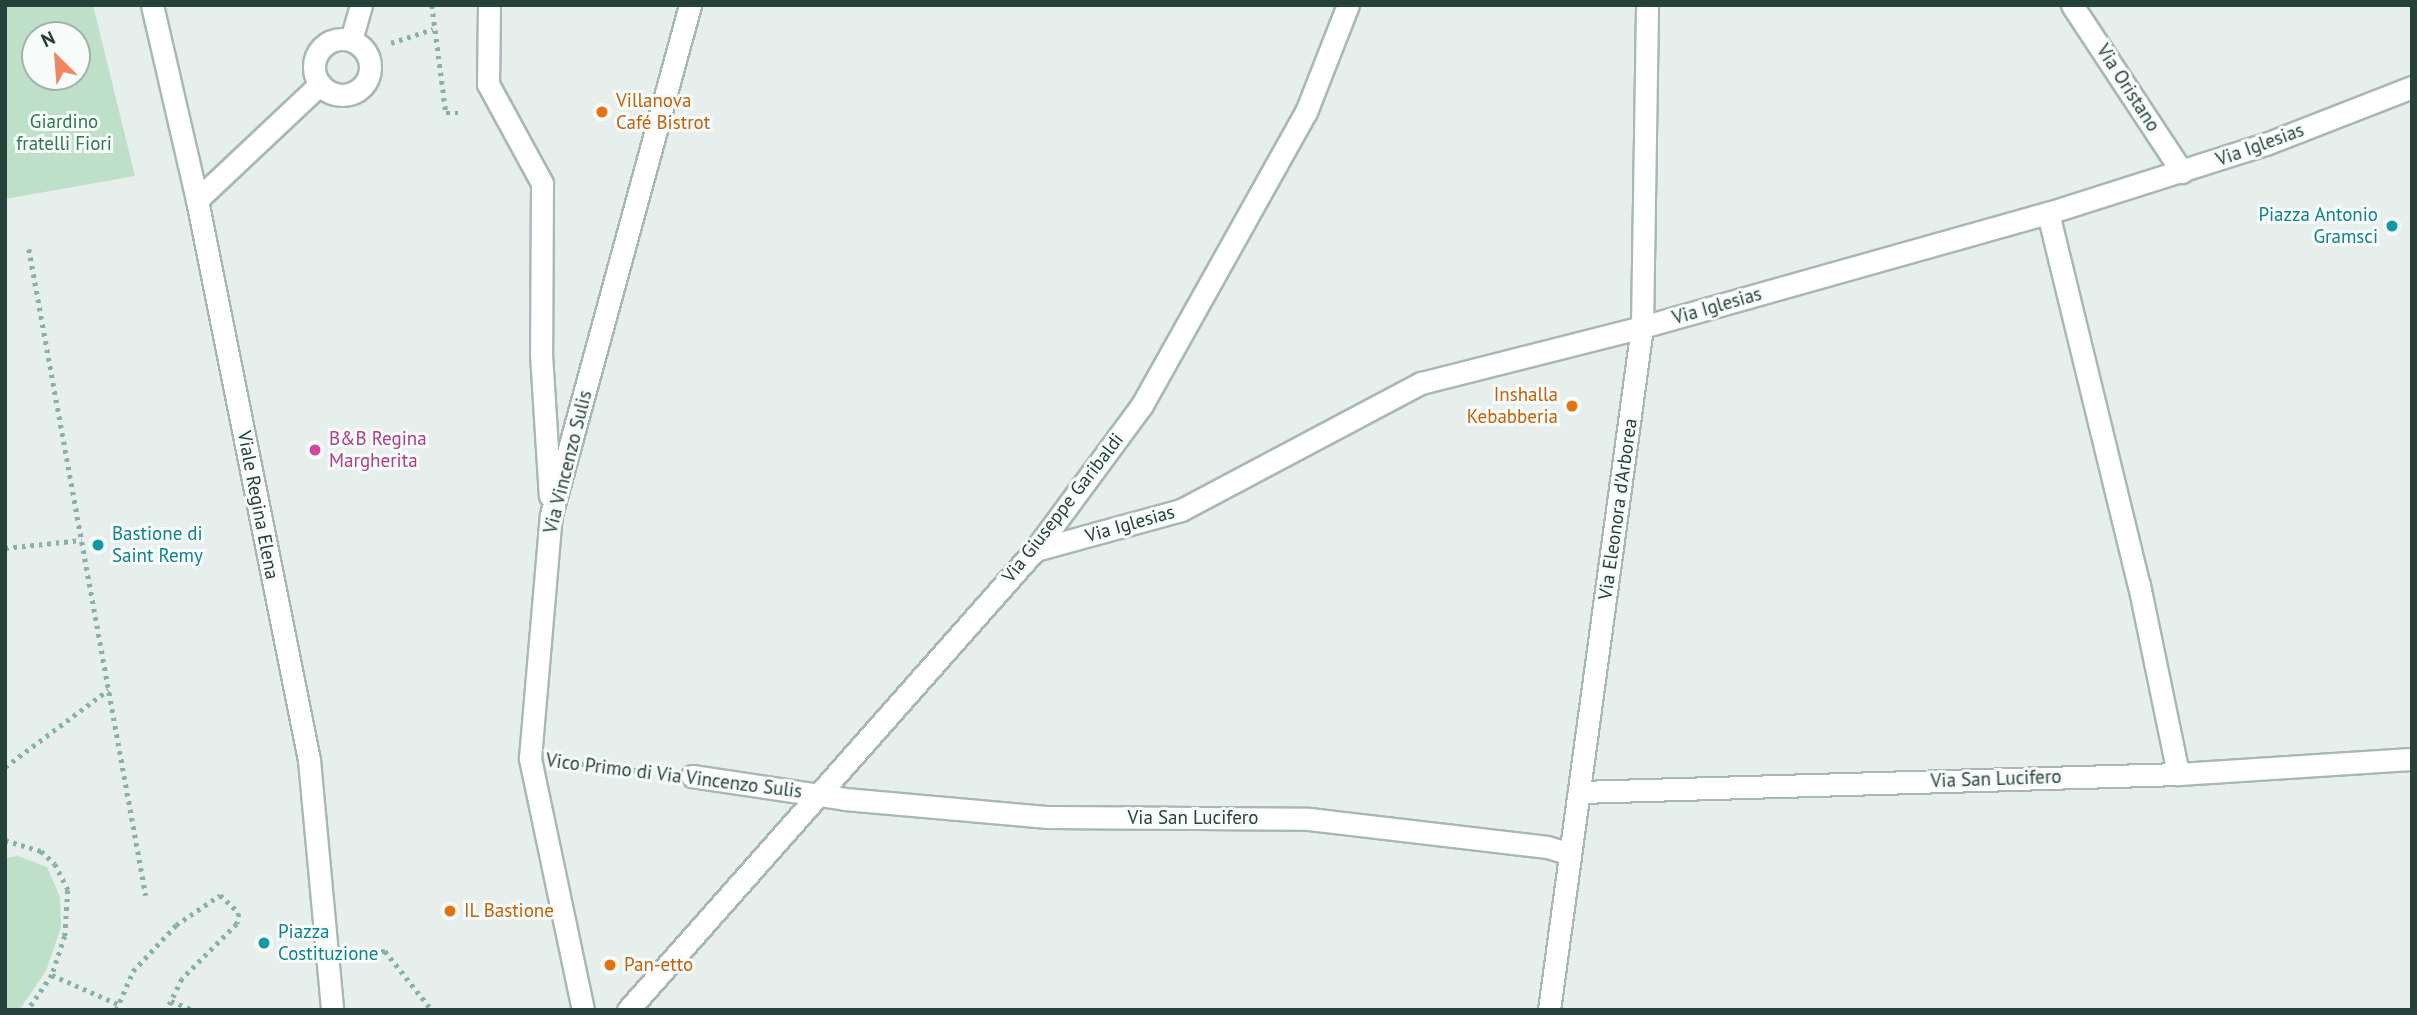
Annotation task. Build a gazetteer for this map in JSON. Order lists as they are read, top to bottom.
{
  "streets": {
    "street": [
      "Via Oristano",
      "Via Iglesias",
      "Via Vincenzo Sulis",
      "Viale Regina Elena",
      "Via Giuseppe Garibaldi",
      "Via Eleonora d'Arborea",
      "Vico Primo di Via Vincenzo Sulis",
      "Via San Lucifero"
    ]
  },
  "crossings": [
    ["Via Oristano", "Via Iglesias"],
    ["Via Iglesias", "Via Giuseppe Garibaldi"],
    ["Via Iglesias", "Via Eleonora d'Arborea"],
    ["Via Vincenzo Sulis", "Vico Primo di Via Vincenzo Sulis"],
    ["Via Giuseppe Garibaldi", "Vico Primo di Via Vincenzo Sulis"],
    ["Via Giuseppe Garibaldi", "Via San Lucifero"],
    ["Via Eleonora d'Arborea", "Via San Lucifero"],
    ["Vico Primo di Via Vincenzo Sulis", "Via San Lucifero"]
  ],
  "parks": ["Giardino fratelli Fiori"],
  "places": [
    "Villanova Café Bistrot",
    "Piazza Antonio Gramsci",
    "Inshalla Kebabberia",
    "B&B Regina Margherita",
    "Bastione di Saint Remy",
    "IL Bastione",
    "Piazza Costituzione",
    "Pan-etto"
  ],
  "north": "top left"
}
